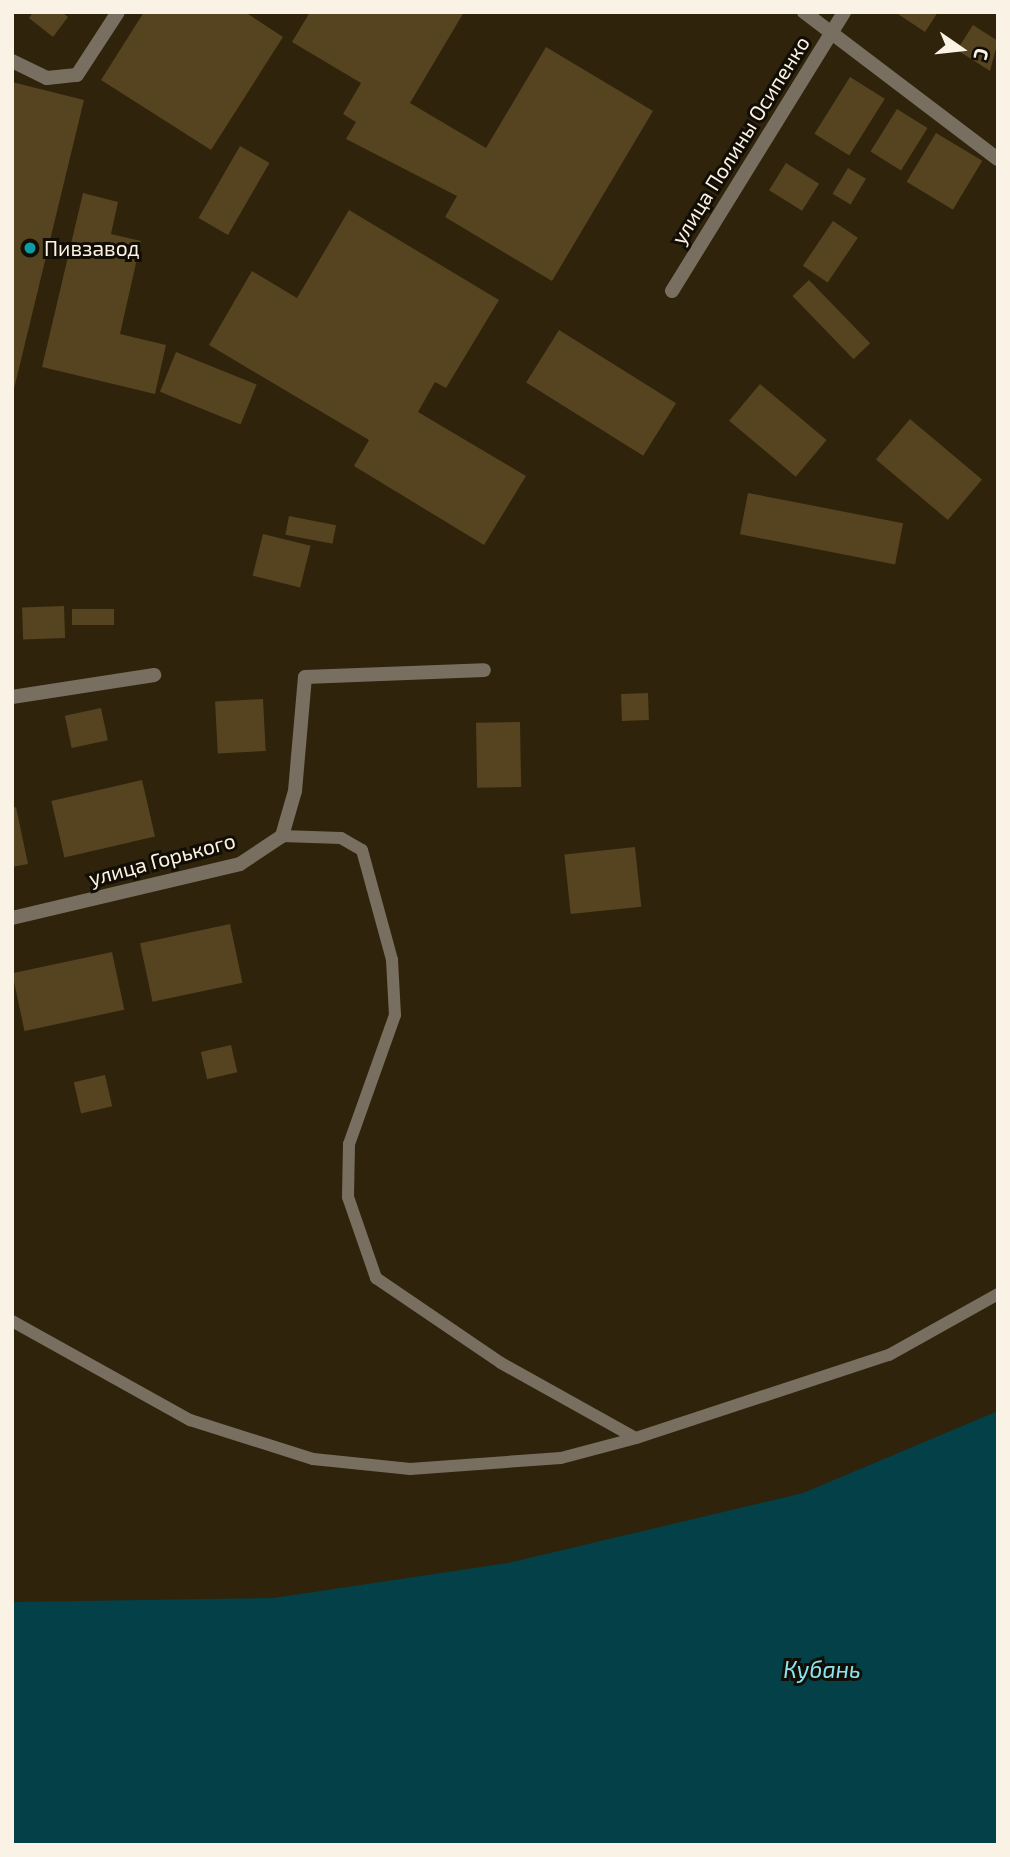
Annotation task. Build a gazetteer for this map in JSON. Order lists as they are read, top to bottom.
{
  "streets": {
    "street": ["улица Полины Осипенко", "улица Горького"]
  },
  "water": ["Кубань"],
  "places": ["Пивзавод"],
  "north": "right"
}
